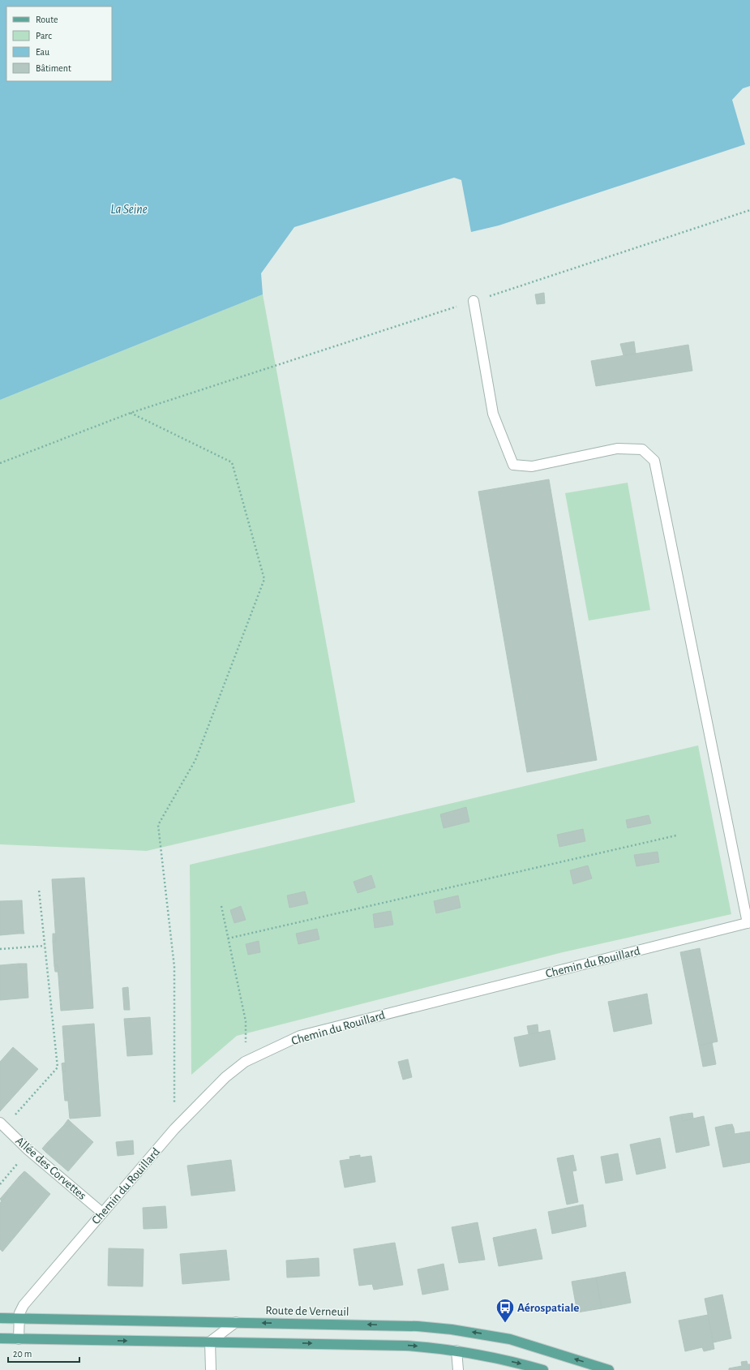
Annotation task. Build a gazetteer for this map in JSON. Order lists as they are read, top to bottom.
{
  "streets": {
    "main road": ["Route de Verneuil"],
    "street": ["Chemin du Rouillard", "Allée des Corvettes"]
  },
  "crossings": [
    ["Chemin du Rouillard", "Allée des Corvettes"],
    ["Chemin du Rouillard", "Route de Verneuil"]
  ],
  "water": ["La Seine"],
  "places": {
    "bus stop": ["Aérospatiale"]
  },
  "legend": [
    "Route",
    "Parc",
    "Eau",
    "Bâtiment"
  ],
  "scale_bar": "20 m"
}
